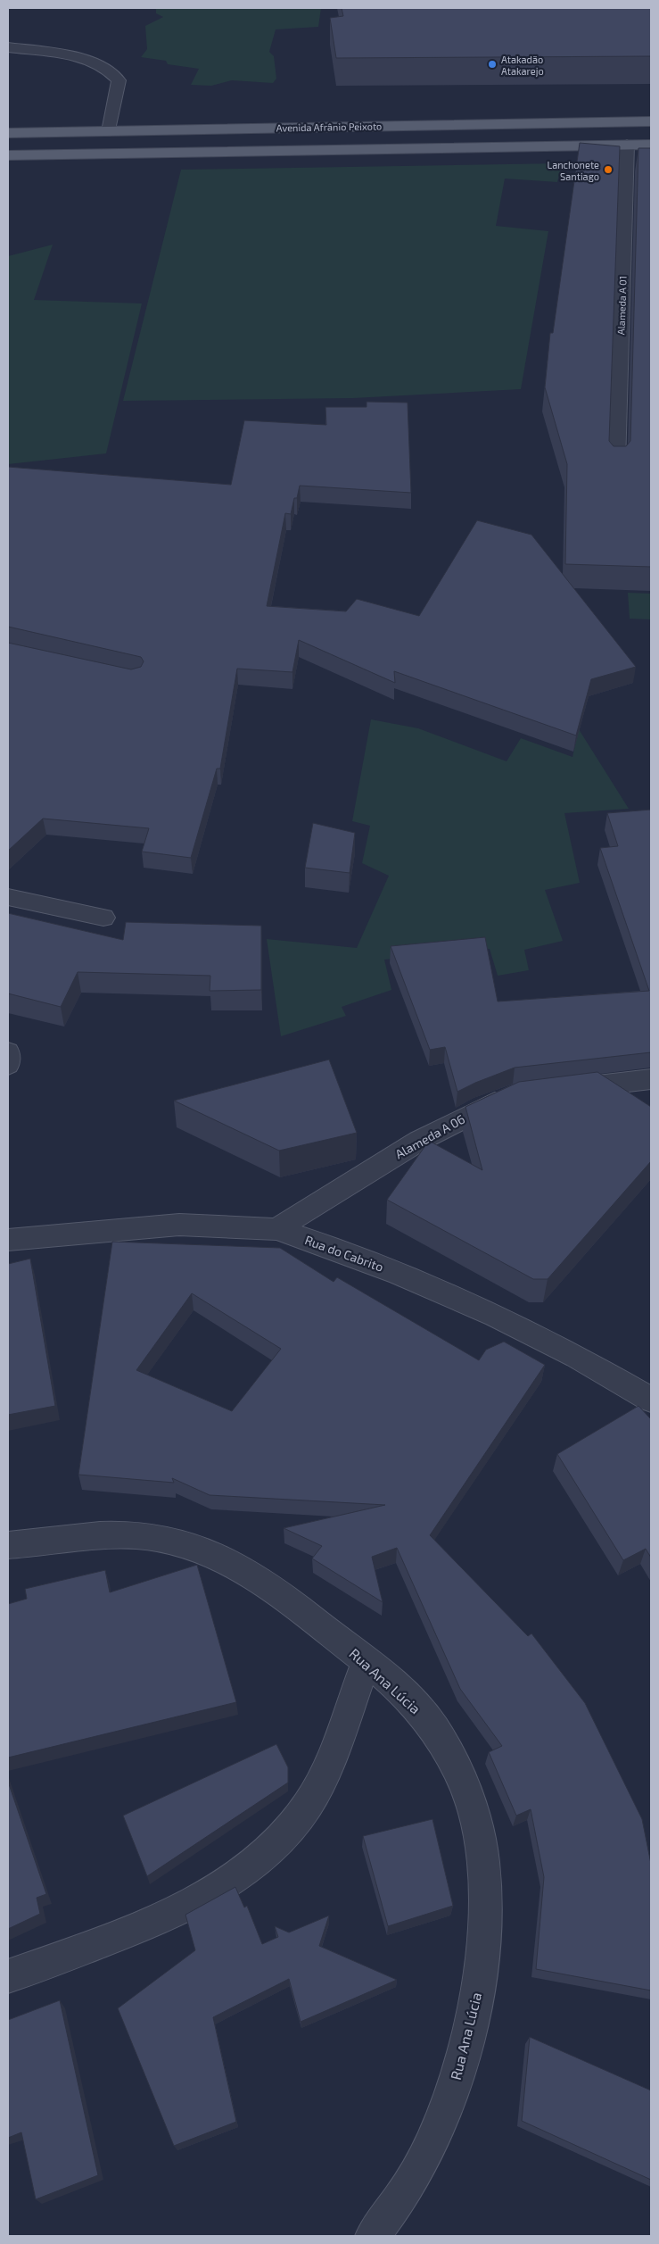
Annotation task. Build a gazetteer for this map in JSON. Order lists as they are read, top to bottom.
{
  "streets": {
    "main road": ["Avenida Afrânio Peixoto"],
    "street": [
      "Alameda A 01",
      "Alameda A 06",
      "Rua do Cabrito",
      "Rua Ana Lúcia"
    ]
  },
  "crossings": [
    ["Avenida Afrânio Peixoto", "Alameda A 01"],
    ["Alameda A 06", "Rua do Cabrito"]
  ],
  "places": ["Atakadão Atakarejo", "Lanchonete Santiago"]
}
